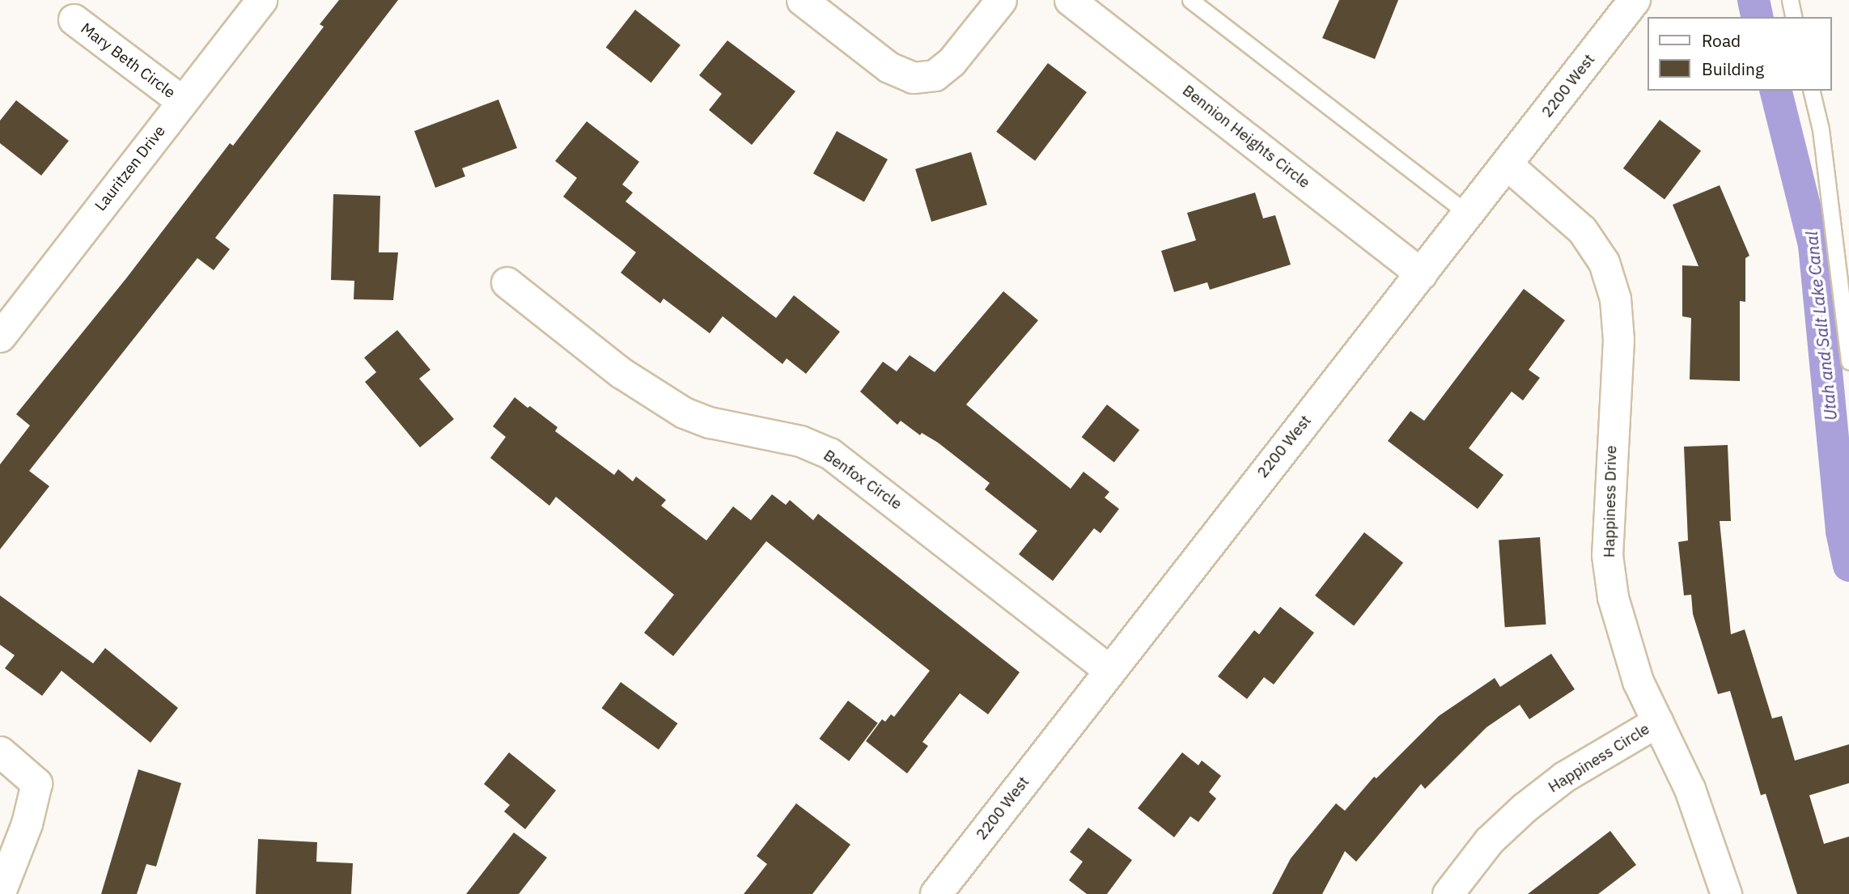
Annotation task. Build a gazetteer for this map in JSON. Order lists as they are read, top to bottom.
{
  "streets": {
    "street": [
      "Mary Beth Circle",
      "2200 West",
      "Bennion Heights Circle",
      "Lauritzen Drive",
      "Benfox Circle",
      "Happiness Drive",
      "Happiness Circle"
    ]
  },
  "crossings": [
    ["Mary Beth Circle", "Lauritzen Drive"],
    ["2200 West", "Bennion Heights Circle"],
    ["2200 West", "Benfox Circle"],
    ["2200 West", "Happiness Drive"],
    ["Happiness Drive", "Happiness Circle"]
  ],
  "water": ["Utah and Salt Lake Canal"],
  "legend": ["Road", "Building"]
}
